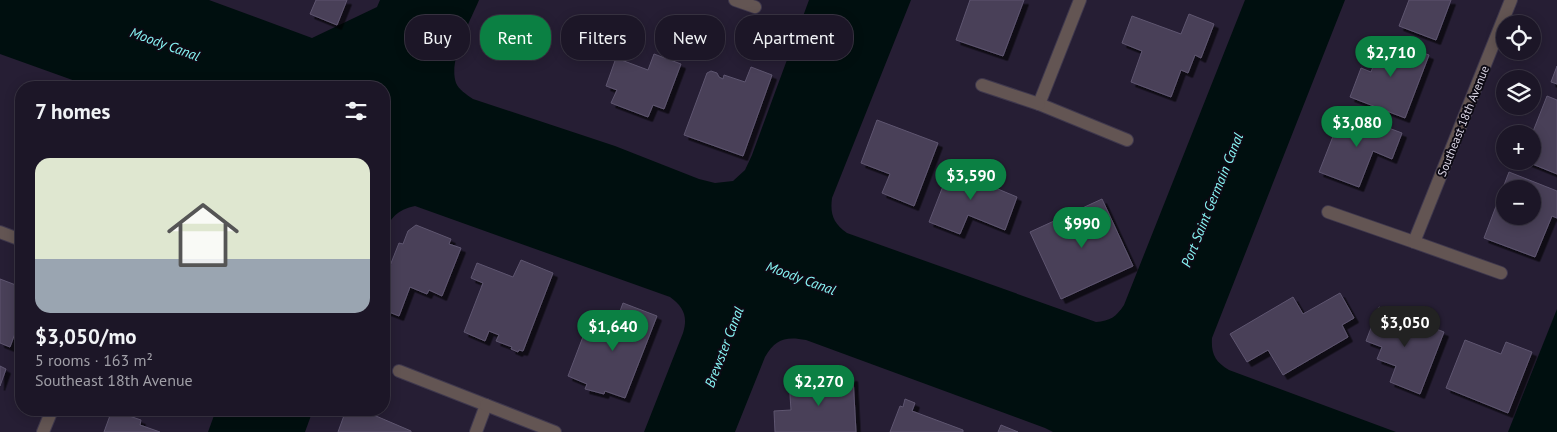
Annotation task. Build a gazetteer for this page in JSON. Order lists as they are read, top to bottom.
{
  "streets": {
    "street": ["Southeast 18th Avenue"]
  },
  "water": ["Moody Canal", "Port Saint Germain Canal", "Brewster Canal"],
  "page": {
    "map_buttons": ["+", "−"],
    "chip": [
      "Buy",
      "Rent",
      "Filters",
      "New",
      "Apartment"
    ],
    "price": [
      "$2,710",
      "$3,080",
      "$3,590",
      "$990",
      "$3,050",
      "$1,640",
      "$2,270"
    ],
    "heading": "7 homes",
    "list": [
      {
        "name": "$3,050/mo",
        "note": "5 rooms · 163 m² · Southeast 18th Avenue"
      }
    ]
  }
}
